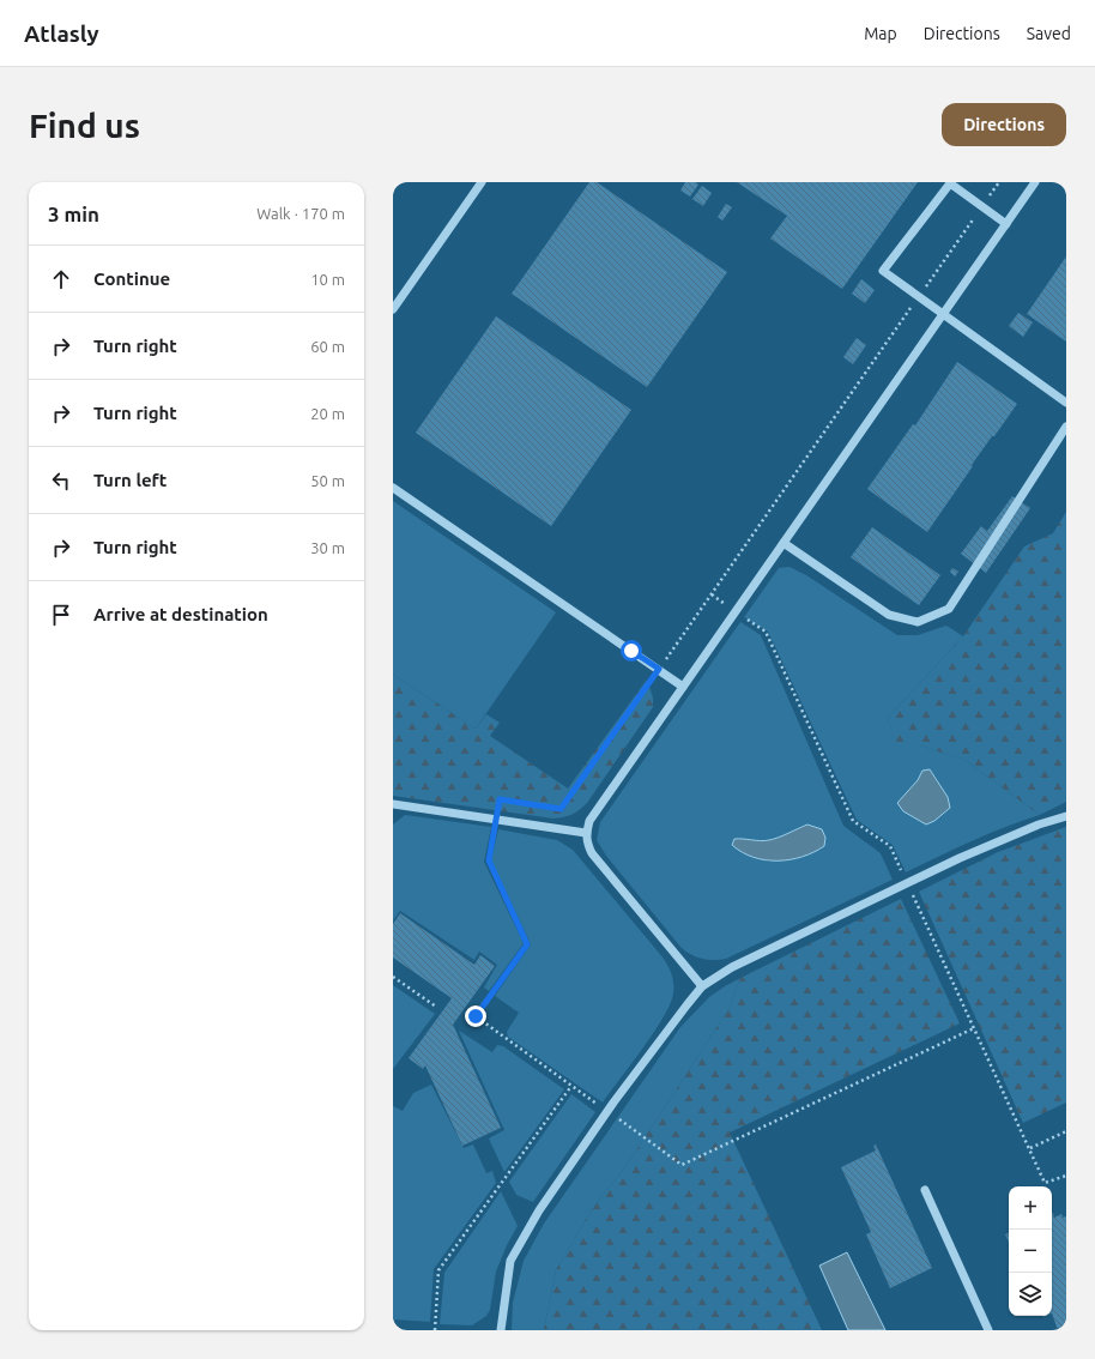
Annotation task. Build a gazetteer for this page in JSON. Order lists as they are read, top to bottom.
{
  "page": {
    "header": "Atlasly",
    "nav": ["Map", "Directions", "Saved"],
    "buttons": "Directions",
    "title": "Find us",
    "heading": ["3 min", "Walk · 170 m"],
    "list": [
      ["Continue", "10 m"],
      ["Turn right", "60 m"],
      ["Turn right", "20 m"],
      ["Turn left", "50 m"],
      ["Turn right", "30 m"],
      "Arrive at destination"
    ],
    "map_buttons": ["+", "−"]
  }
}
